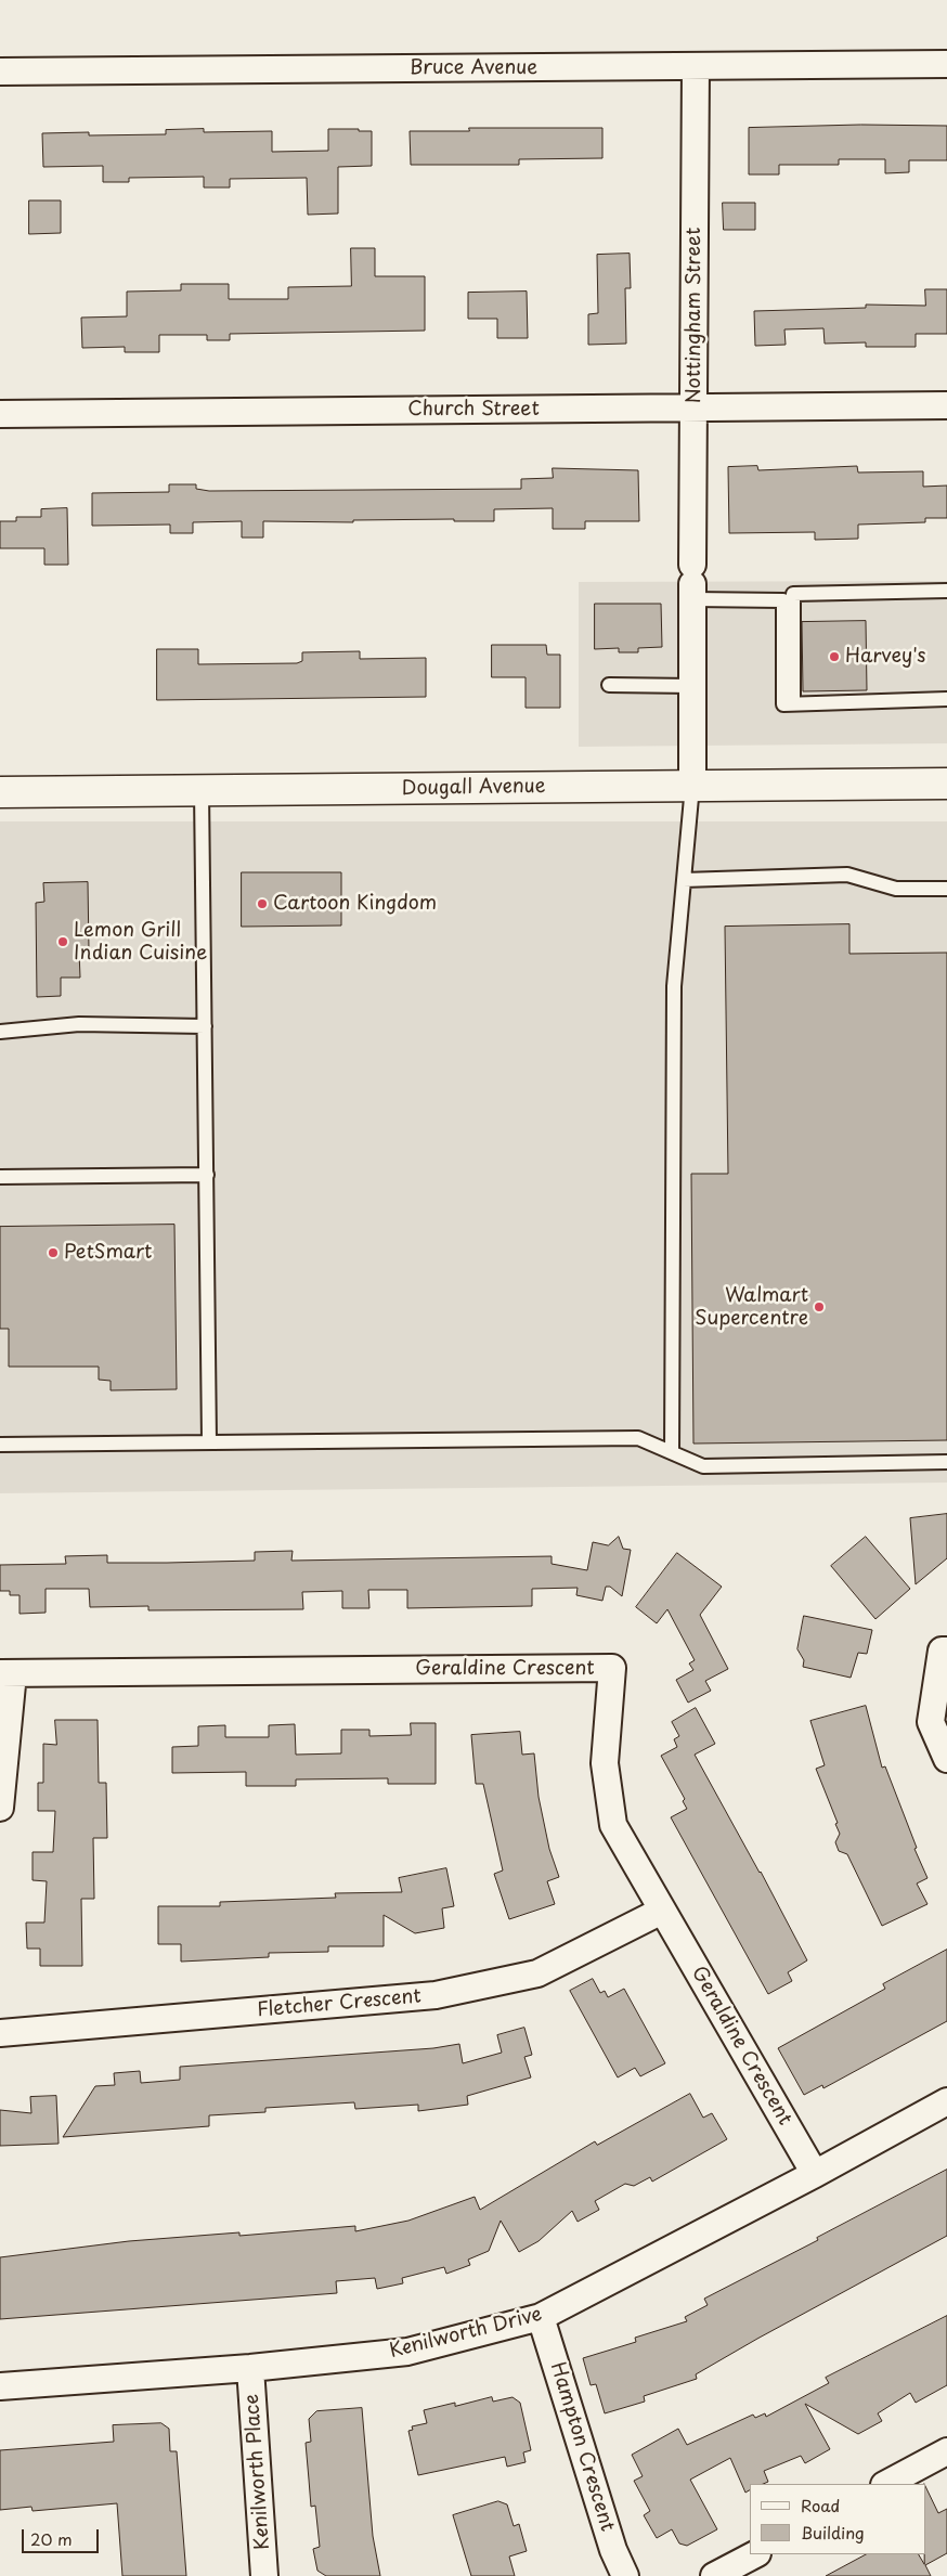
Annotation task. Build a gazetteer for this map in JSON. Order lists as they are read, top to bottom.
{
  "streets": {
    "main road": ["Dougall Avenue"],
    "street": [
      "Bruce Avenue",
      "Nottingham Street",
      "Church Street",
      "Geraldine Crescent",
      "Fletcher Crescent",
      "Kenilworth Drive",
      "Hampton Crescent",
      "Kenilworth Place"
    ]
  },
  "crossings": [
    ["Bruce Avenue", "Nottingham Street"],
    ["Nottingham Street", "Church Street"],
    ["Nottingham Street", "Dougall Avenue"],
    ["Geraldine Crescent", "Fletcher Crescent"],
    ["Geraldine Crescent", "Kenilworth Drive"],
    ["Kenilworth Drive", "Hampton Crescent"],
    ["Kenilworth Drive", "Kenilworth Place"]
  ],
  "places": [
    "Harvey's",
    "Cartoon Kingdom",
    "Lemon Grill Indian Cuisine",
    "PetSmart",
    "Walmart Supercentre"
  ],
  "legend": ["Road", "Building"],
  "scale_bar": "20 m"
}
